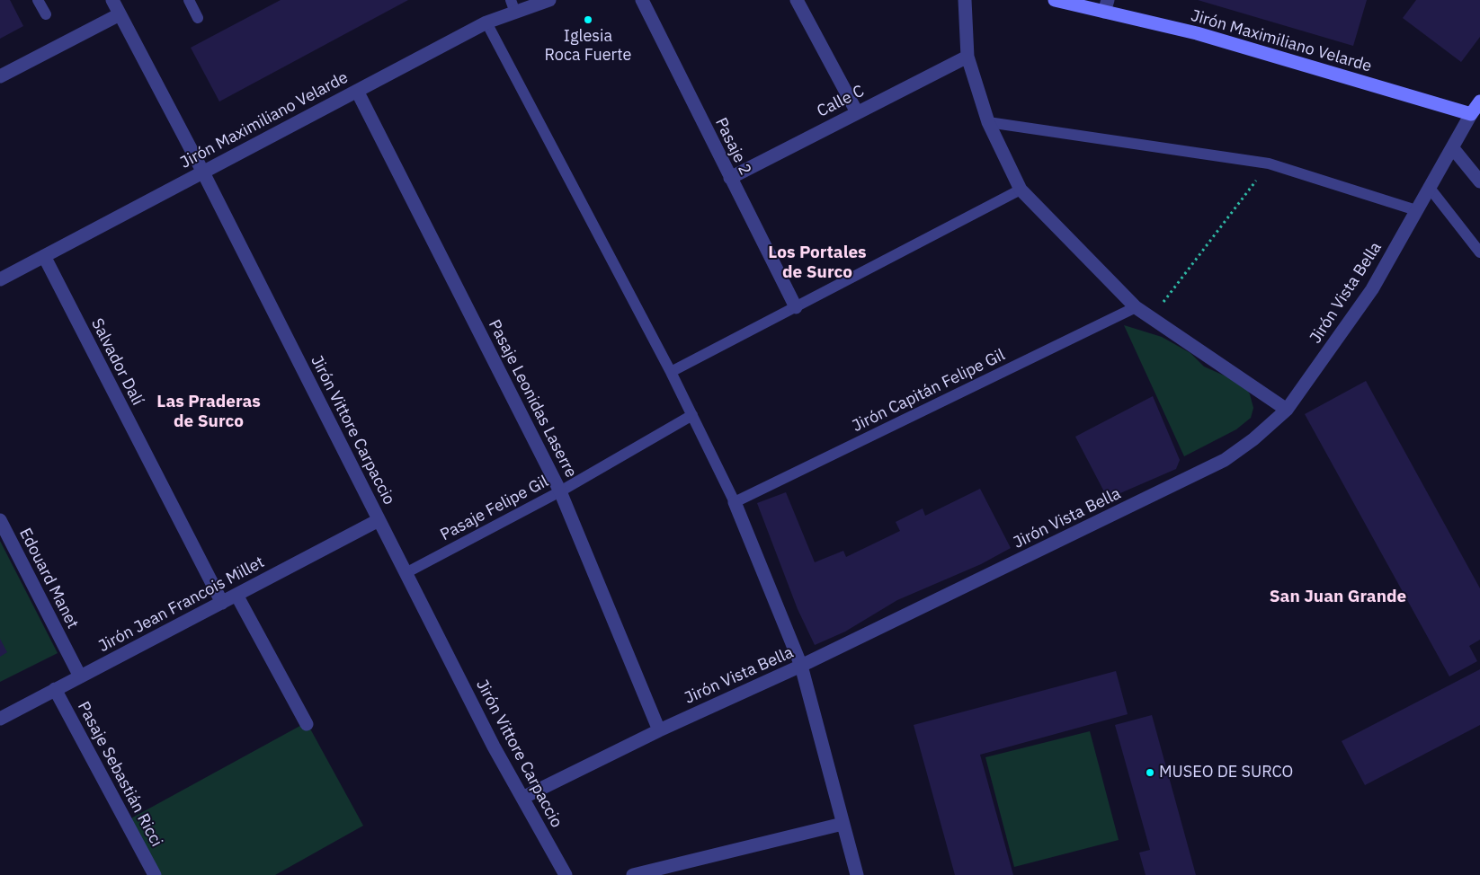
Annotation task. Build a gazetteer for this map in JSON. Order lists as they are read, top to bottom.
{
  "streets": {
    "street": [
      "Jirón Maximiliano Velarde",
      "Calle C",
      "Pasaje 2",
      "Jirón Vista Bella",
      "Salvador Dalí",
      "Pasaje Leonidas Laserre",
      "Jirón Vittore Carpaccio",
      "Edouard Manet",
      "Jirón Jean Francois Millet",
      "Pasaje Sebastián Ricci"
    ],
    "lane": ["Jirón Capitán Felipe Gil", "Pasaje Felipe Gil"]
  },
  "crossings": [
    ["Jirón Maximiliano Velarde", "Jirón Vista Bella"],
    ["Jirón Maximiliano Velarde", "Salvador Dalí"],
    ["Jirón Maximiliano Velarde", "Pasaje Leonidas Laserre"],
    ["Jirón Maximiliano Velarde", "Jirón Vittore Carpaccio"],
    ["Calle C", "Pasaje 2"],
    ["Jirón Vista Bella", "Pasaje Leonidas Laserre"],
    ["Jirón Vista Bella", "Jirón Vittore Carpaccio"],
    ["Salvador Dalí", "Jirón Jean Francois Millet"],
    ["Pasaje Leonidas Laserre", "Pasaje Felipe Gil"],
    ["Jirón Vittore Carpaccio", "Pasaje Felipe Gil"],
    ["Jirón Vittore Carpaccio", "Jirón Jean Francois Millet"],
    ["Edouard Manet", "Jirón Jean Francois Millet"],
    ["Jirón Jean Francois Millet", "Pasaje Sebastián Ricci"]
  ],
  "districts": ["Los Portales de Surco", "Las Praderas de Surco", "San Juan Grande"],
  "places": ["Iglesia Roca Fuerte", "MUSEO DE SURCO"]
}
